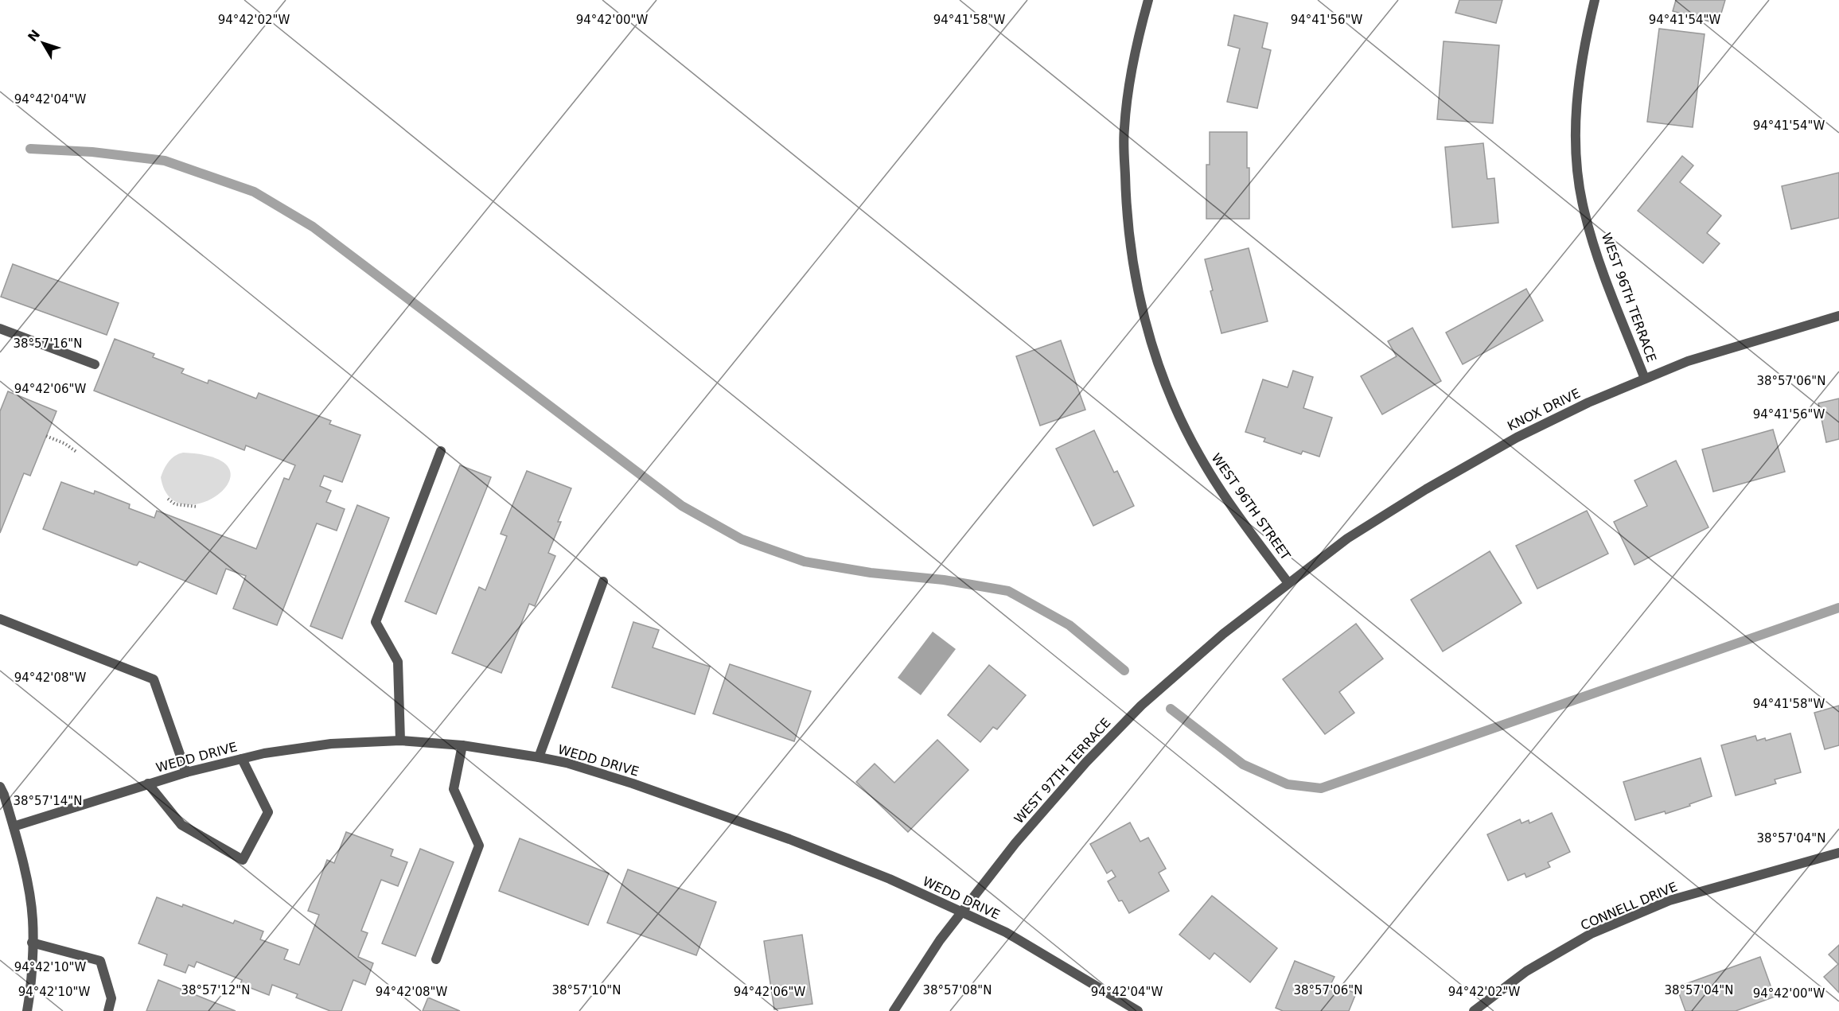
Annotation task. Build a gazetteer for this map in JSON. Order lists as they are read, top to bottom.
{
  "streets": {
    "street": [
      "WEST 96TH TERRACE",
      "KNOX DRIVE",
      "WEST 96TH STREET",
      "WEDD DRIVE",
      "WEST 97TH TERRACE",
      "CONNELL DRIVE"
    ]
  },
  "crossings": [
    ["WEST 96TH TERRACE", "KNOX DRIVE"],
    ["KNOX DRIVE", "WEST 96TH STREET"],
    ["KNOX DRIVE", "WEST 97TH TERRACE"],
    ["WEST 96TH STREET", "WEST 97TH TERRACE"],
    ["WEDD DRIVE", "WEST 97TH TERRACE"]
  ],
  "north": "top left",
  "coordinates": [
    "94°42'02\"W",
    "94°42'00\"W",
    "94°41'58\"W",
    "94°41'56\"W",
    "94°41'54\"W",
    "94°42'04\"W",
    "38°57'16\"N",
    "38°57'06\"N",
    "94°42'06\"W",
    "94°42'08\"W",
    "38°57'14\"N",
    "38°57'04\"N",
    "94°42'10\"W",
    "38°57'12\"N",
    "38°57'10\"N",
    "38°57'08\"N"
  ]
}
